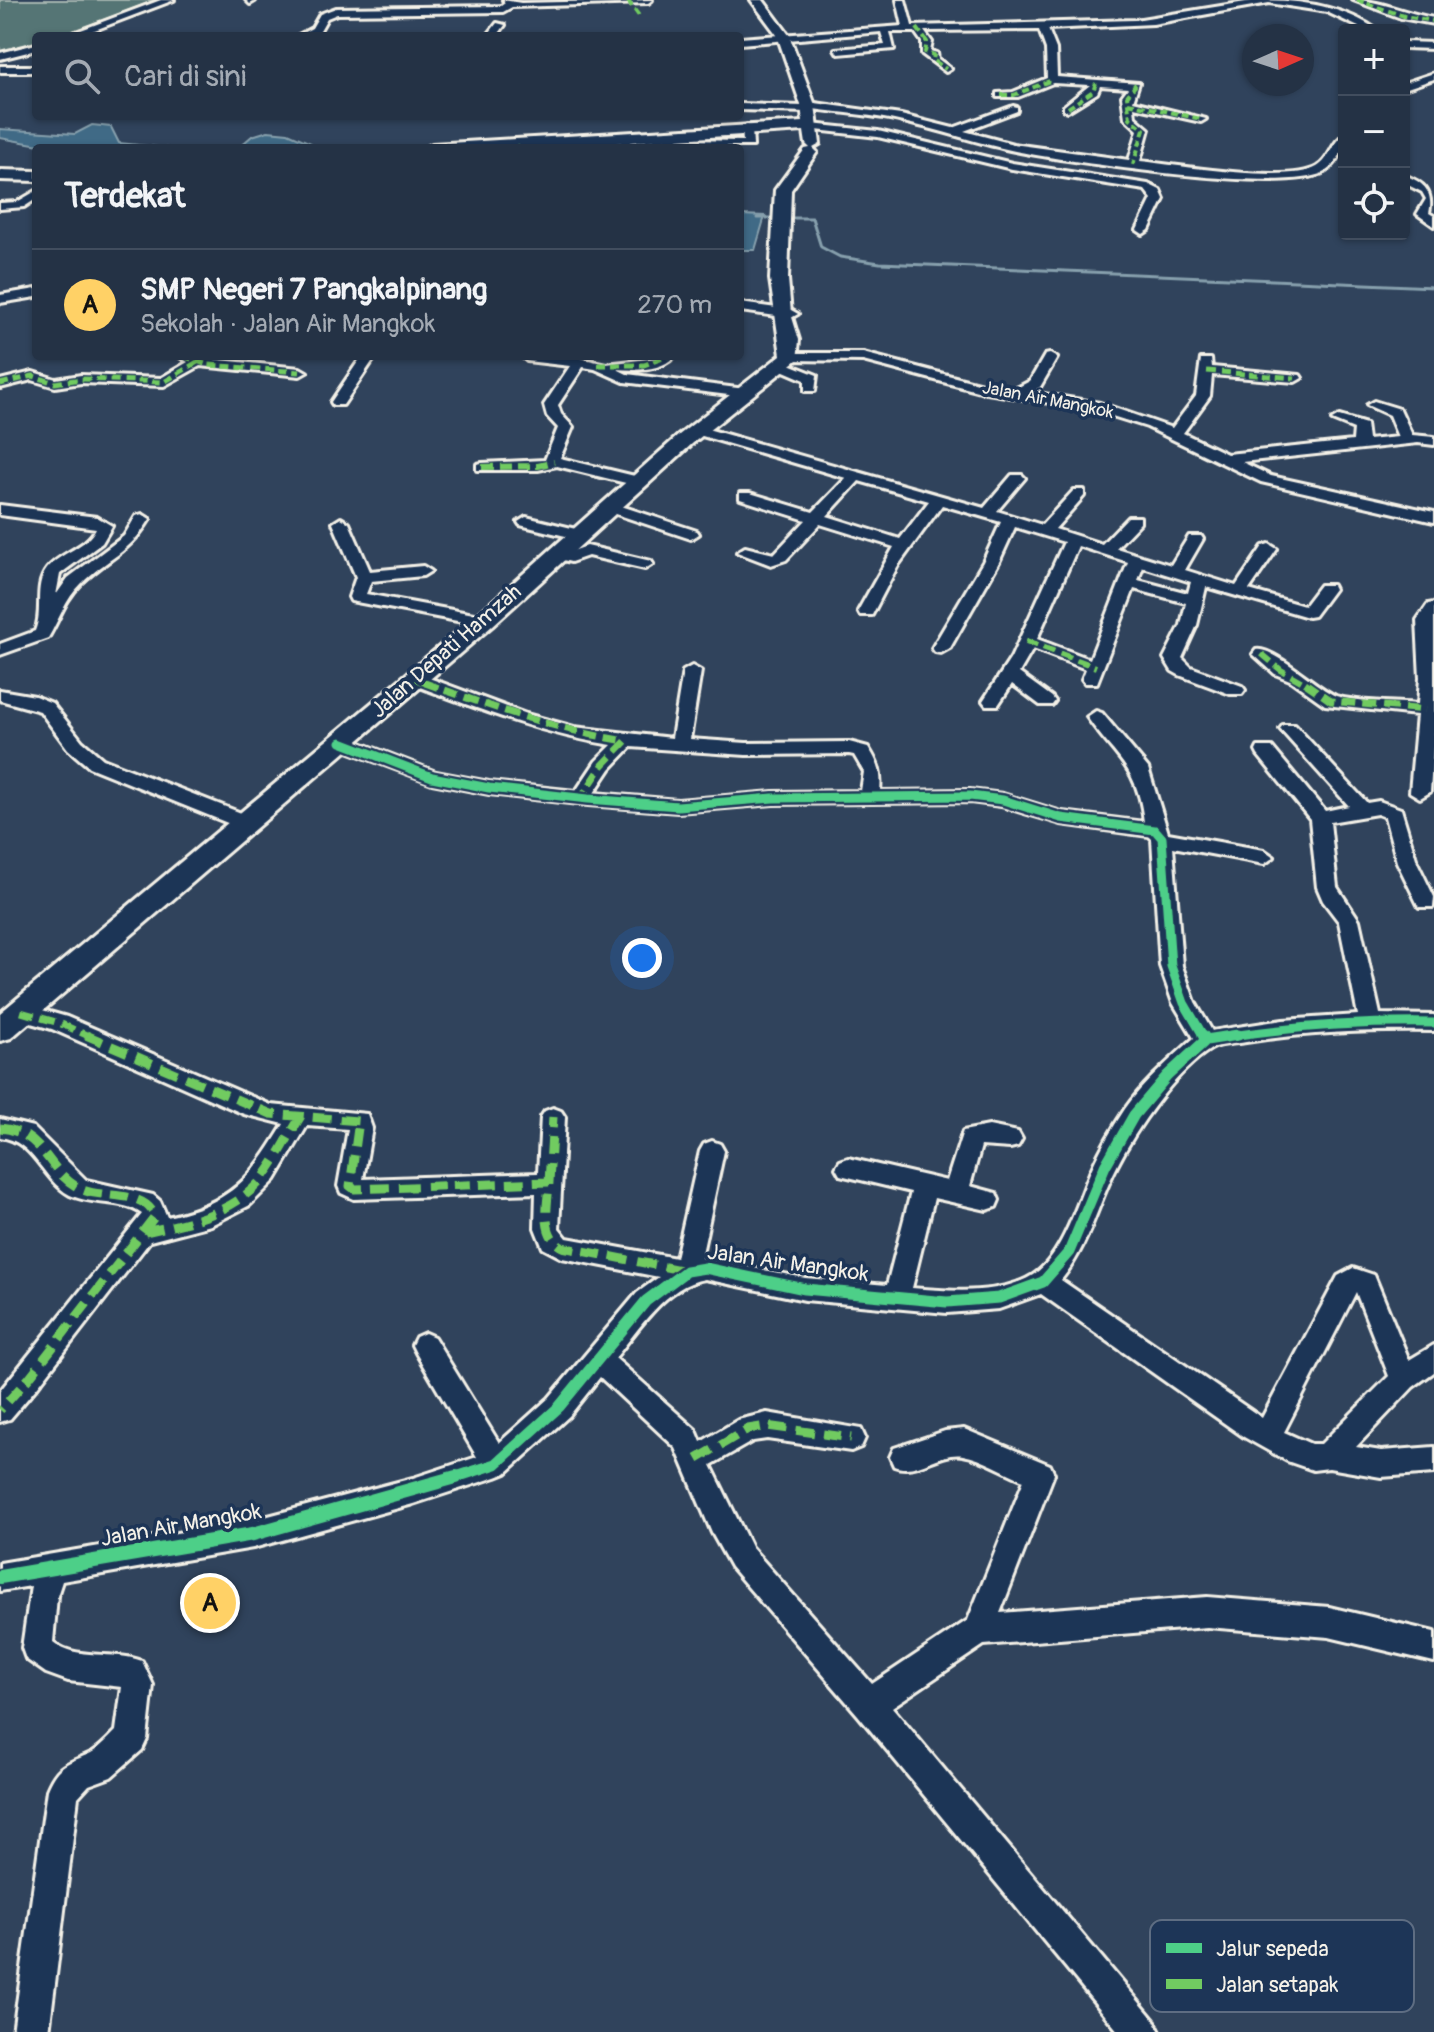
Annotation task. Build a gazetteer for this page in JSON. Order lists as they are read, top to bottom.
{
  "streets": {
    "main road": ["Jalan Depati Hamzah"],
    "street": ["Jalan Air Mangkok"]
  },
  "crossings": [
    ["Jalan Air Mangkok", "Jalan Depati Hamzah"]
  ],
  "legend": ["Jalur sepeda", "Jalan setapak"],
  "north": "right",
  "page": {
    "map_buttons": ["+", "−"],
    "search": "Cari di sini",
    "heading": "Terdekat",
    "list": [
      {
        "mark": "A",
        "name": "SMP Negeri 7 Pangkalpinang",
        "note": "Sekolah · Jalan Air Mangkok",
        "value": "270 m"
      }
    ],
    "pins": "A"
  }
}
